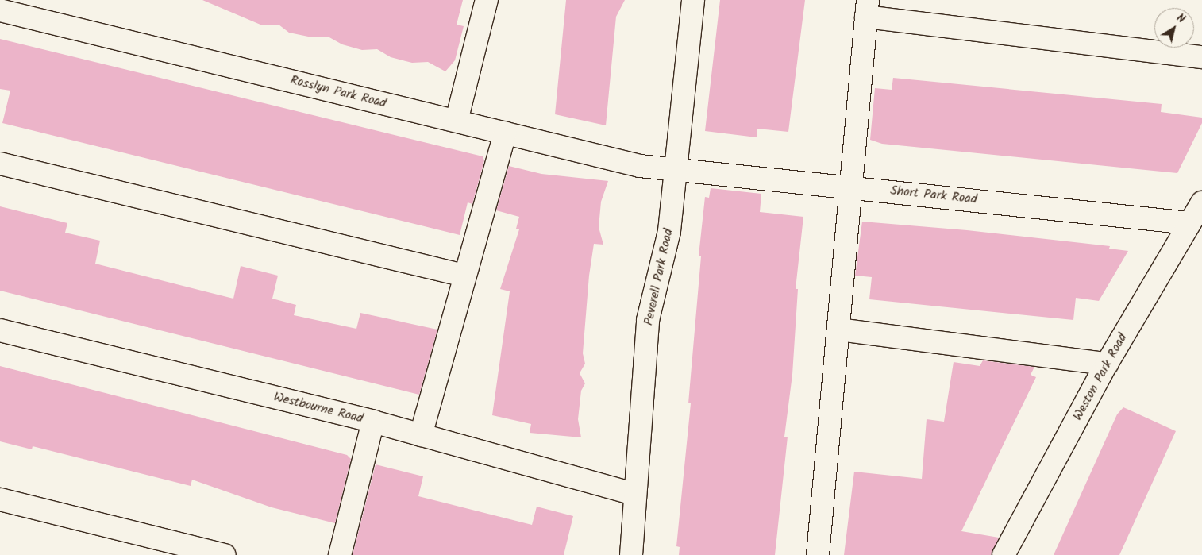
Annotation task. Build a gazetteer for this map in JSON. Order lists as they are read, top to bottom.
{
  "streets": {
    "street": [
      "Rosslyn Park Road",
      "Short Park Road",
      "Peverell Park Road",
      "Weston Park Road",
      "Westbourne Road"
    ]
  },
  "crossings": [
    ["Rosslyn Park Road", "Short Park Road"],
    ["Rosslyn Park Road", "Peverell Park Road"],
    ["Short Park Road", "Peverell Park Road"],
    ["Short Park Road", "Weston Park Road"],
    ["Peverell Park Road", "Westbourne Road"]
  ],
  "north": "top right"
}
